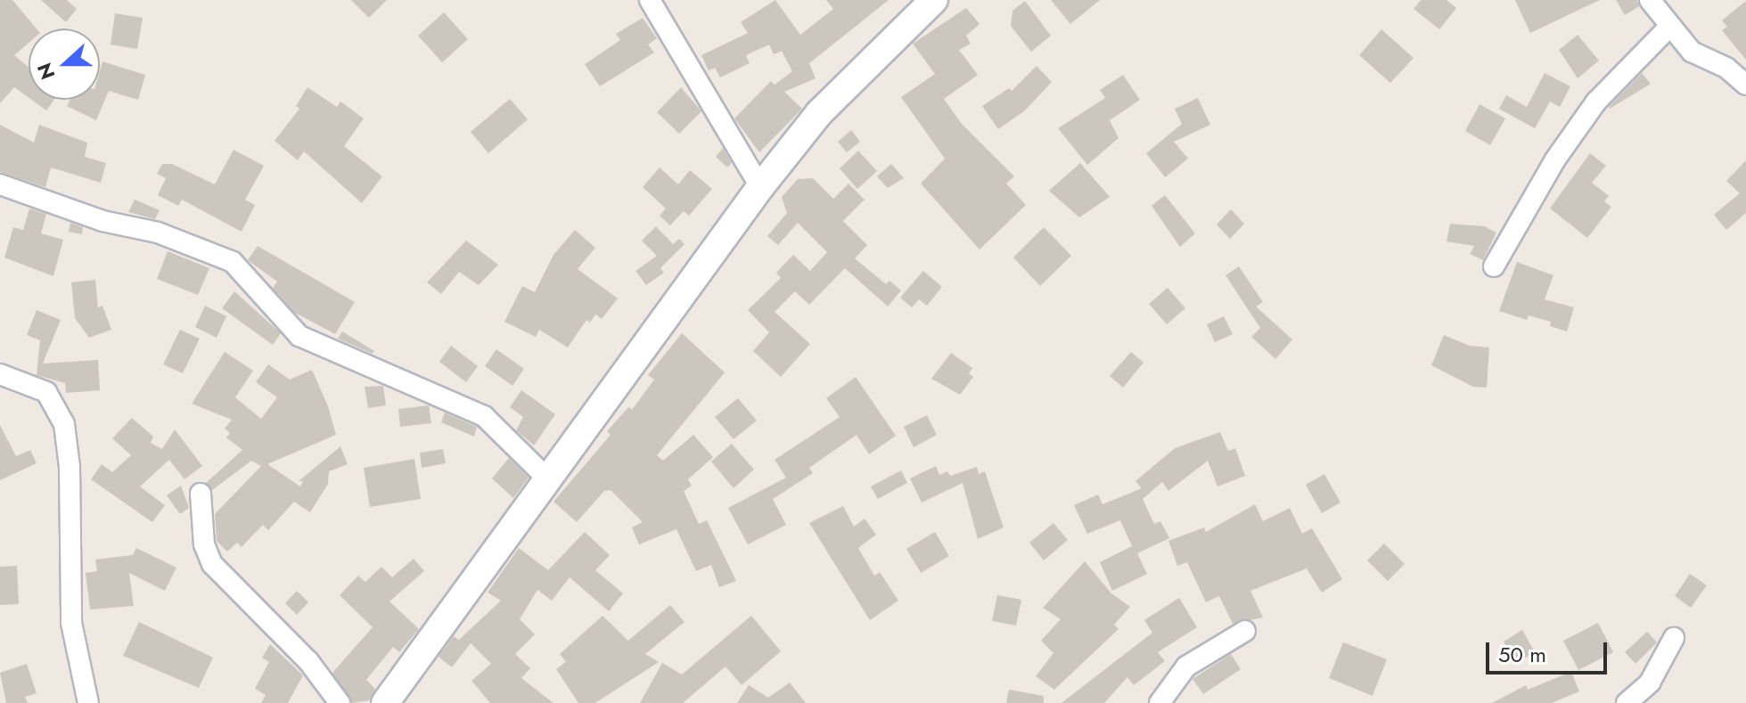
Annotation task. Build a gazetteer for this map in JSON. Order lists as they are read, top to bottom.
{
  "scale_bar": "50 m",
  "north": "left"
}
